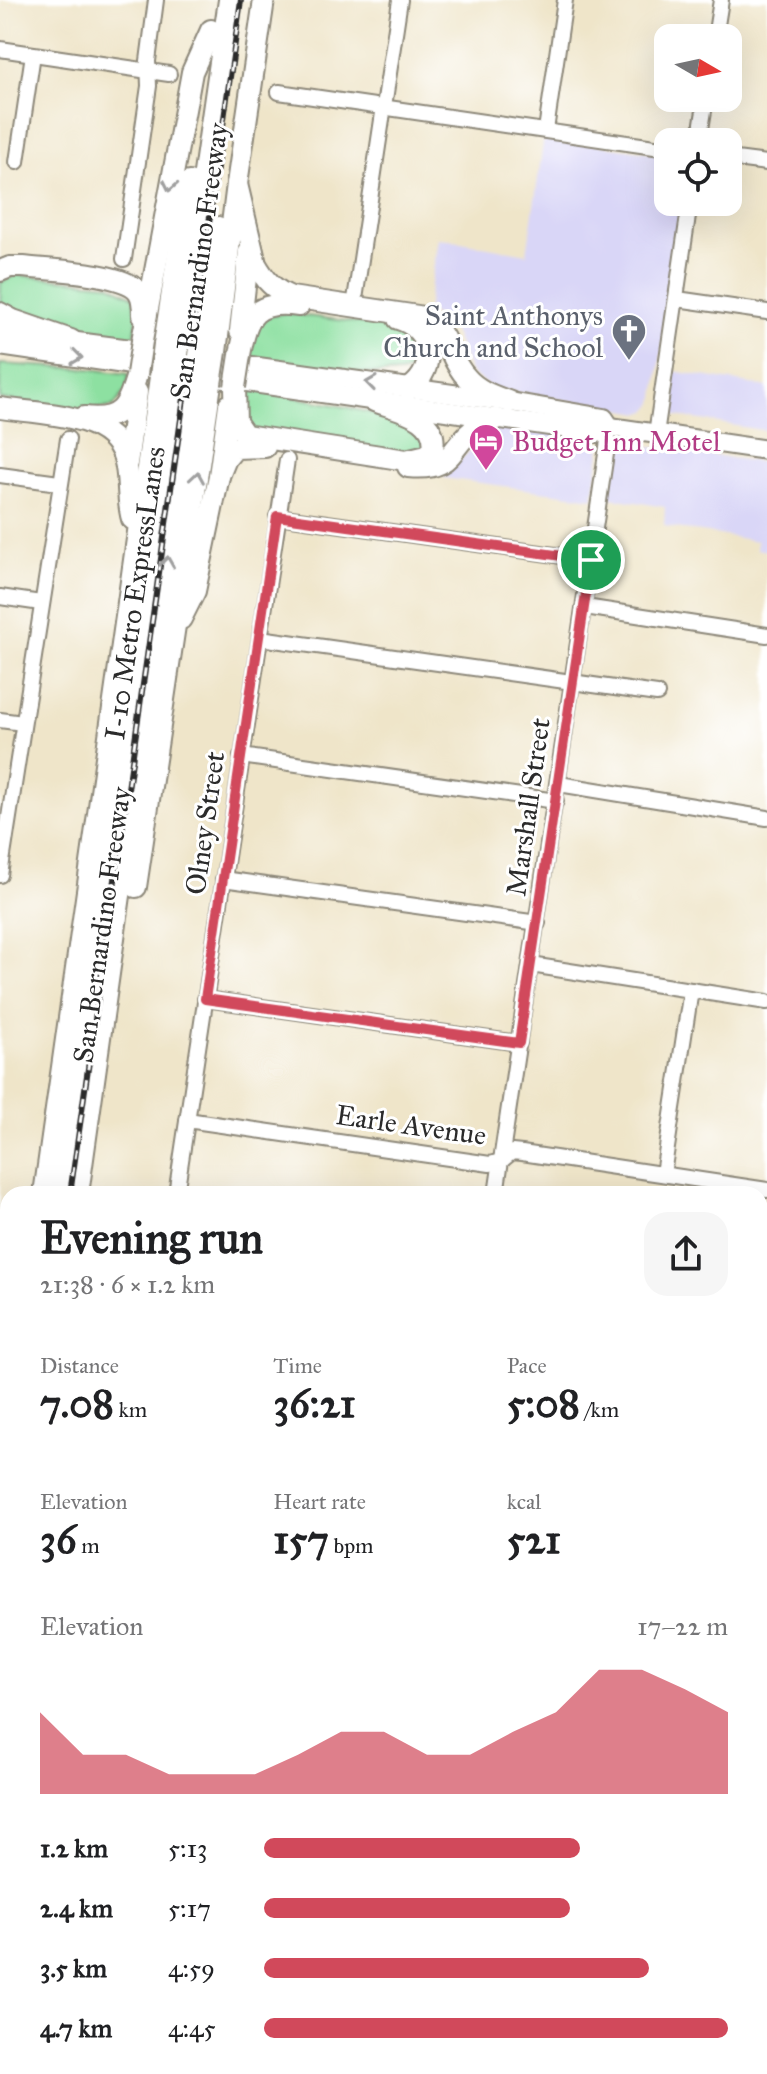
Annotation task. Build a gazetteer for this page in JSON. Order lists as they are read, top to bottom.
{
  "streets": {
    "highway": ["San Bernardino Freeway", "I-10 Metro ExpressLanes"],
    "street": ["Marshall Street", "Olney Street", "Earle Avenue"]
  },
  "crossings": [
    ["San Bernardino Freeway", "I-10 Metro ExpressLanes"],
    ["Marshall Street", "Earle Avenue"],
    ["Olney Street", "Earle Avenue"]
  ],
  "places": {
    "church": ["Saint Anthonys Church and School"],
    "hotel": ["Budget Inn Motel"]
  },
  "north": "right",
  "page": {
    "heading": ["Evening run", "21:38 · 6 × 1.2 km"],
    "stats": [
      ["Distance", "7.08 km"],
      ["Time", "36:21"],
      ["Pace", "5:08 /km"],
      ["Elevation", "36 m"],
      ["Heart rate", "157 bpm"],
      ["kcal", "521"]
    ],
    "chart": ["Elevation", "17–22 m"],
    "list": [
      {
        "name": "1.2 km",
        "note": "5:13"
      },
      {
        "name": "2.4 km",
        "note": "5:17"
      },
      {
        "name": "3.5 km",
        "note": "4:59"
      },
      {
        "name": "4.7 km",
        "note": "4:45"
      }
    ]
  }
}
